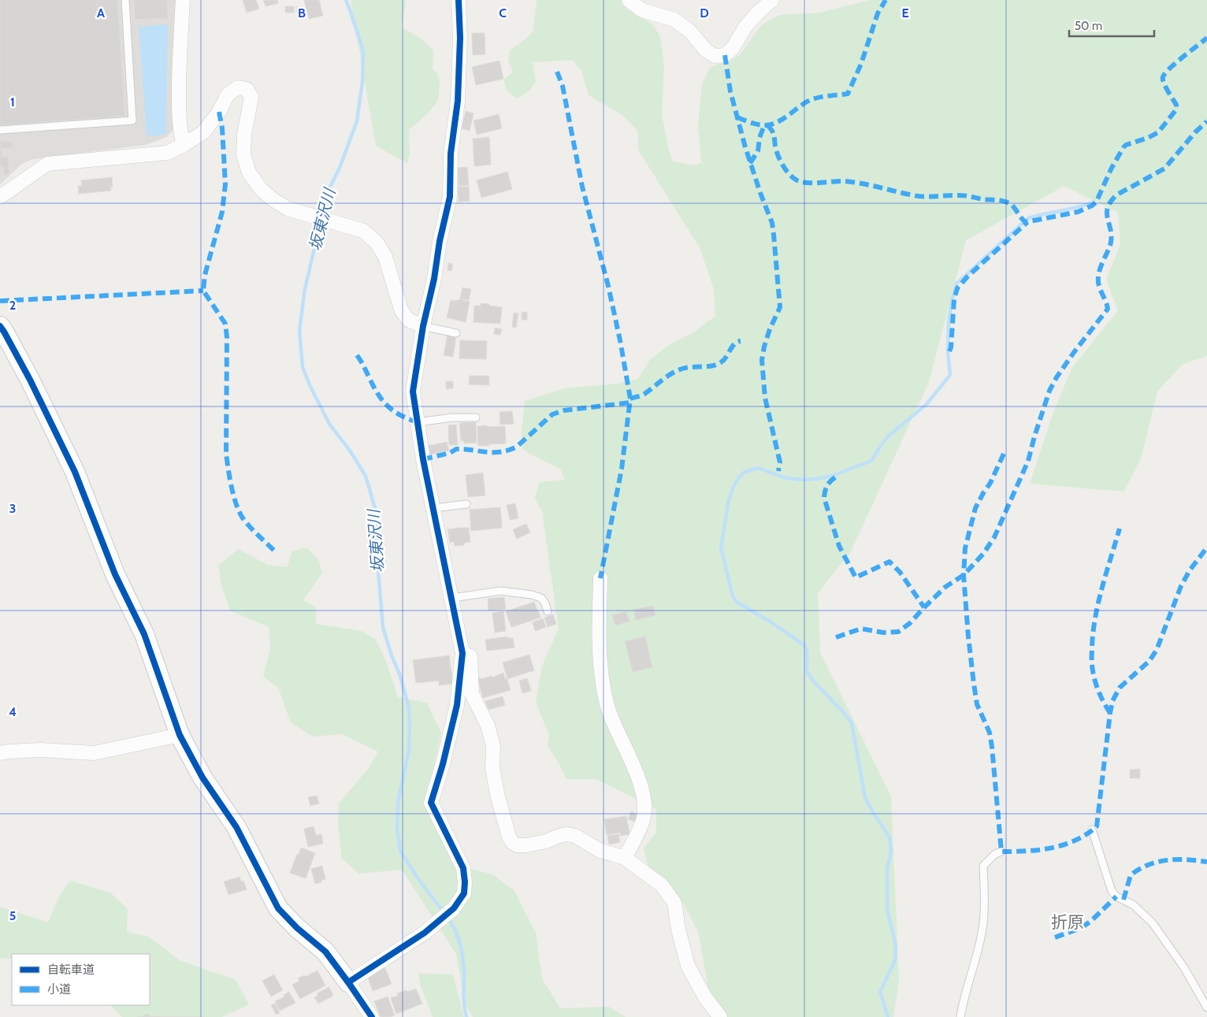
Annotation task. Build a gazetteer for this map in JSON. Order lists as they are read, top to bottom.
{
  "districts": ["折原"],
  "water": ["坂東沢川"],
  "legend": ["自転車道", "小道"],
  "scale_bar": "50 m",
  "grid": {
    "columns": [
      "A",
      "B",
      "C",
      "D",
      "E"
    ],
    "rows": [
      "1",
      "2",
      "3",
      "4",
      "5"
    ]
  }
}
